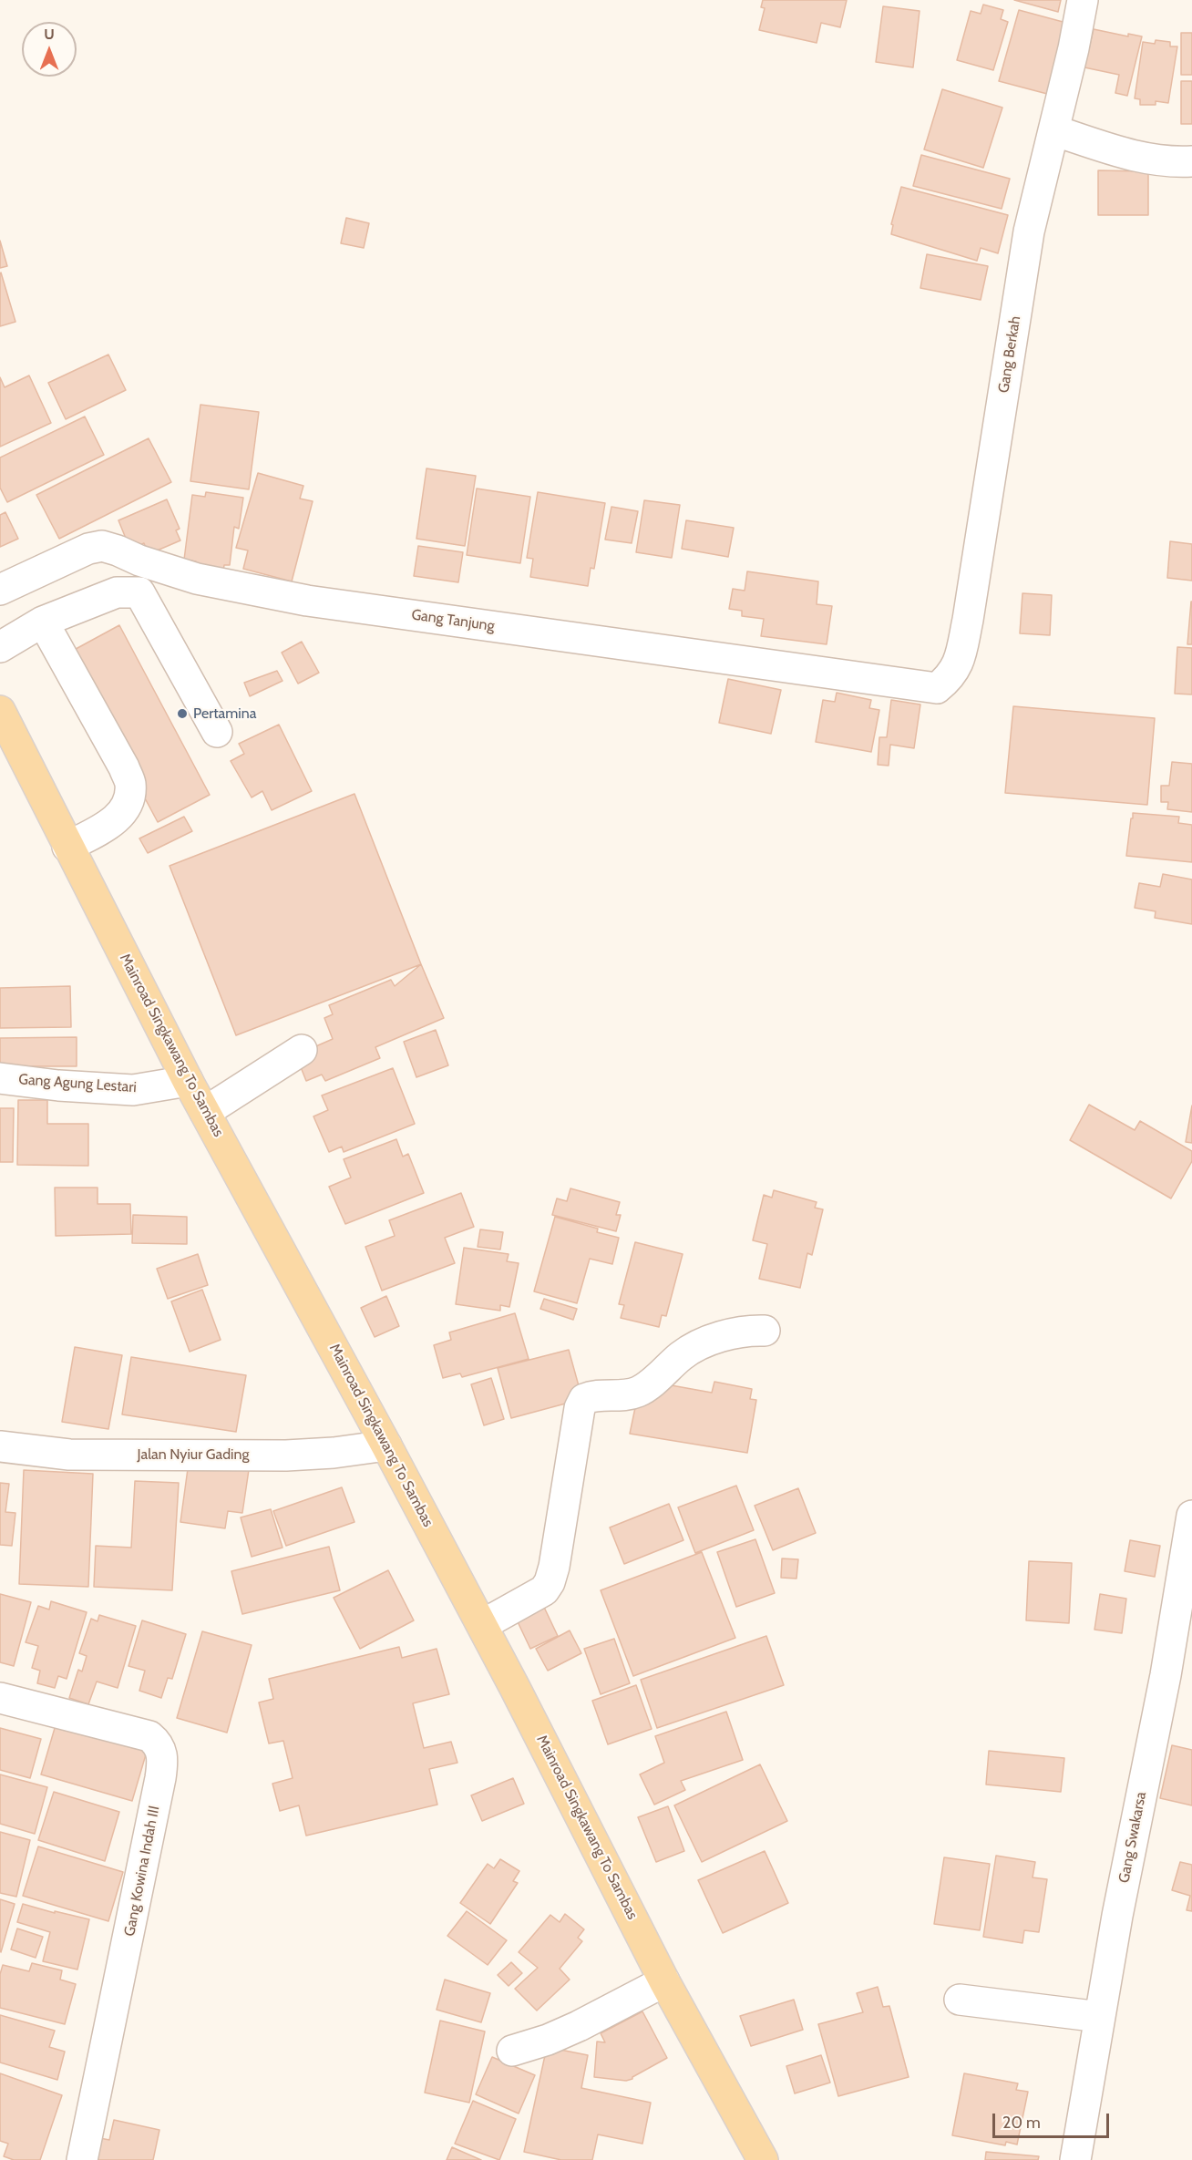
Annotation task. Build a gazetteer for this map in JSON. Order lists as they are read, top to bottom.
{
  "streets": {
    "main road": ["Mainroad Singkawang To Sambas"],
    "street": [
      "Gang Berkah",
      "Gang Tanjung",
      "Gang Agung Lestari",
      "Jalan Nyiur Gading",
      "Gang Swakarsa",
      "Gang Kowina Indah III"
    ]
  },
  "crossings": [
    ["Gang Berkah", "Gang Tanjung"],
    ["Mainroad Singkawang To Sambas", "Gang Agung Lestari"],
    ["Mainroad Singkawang To Sambas", "Jalan Nyiur Gading"]
  ],
  "places": ["Pertamina"],
  "scale_bar": "20 m",
  "north": "top"
}
